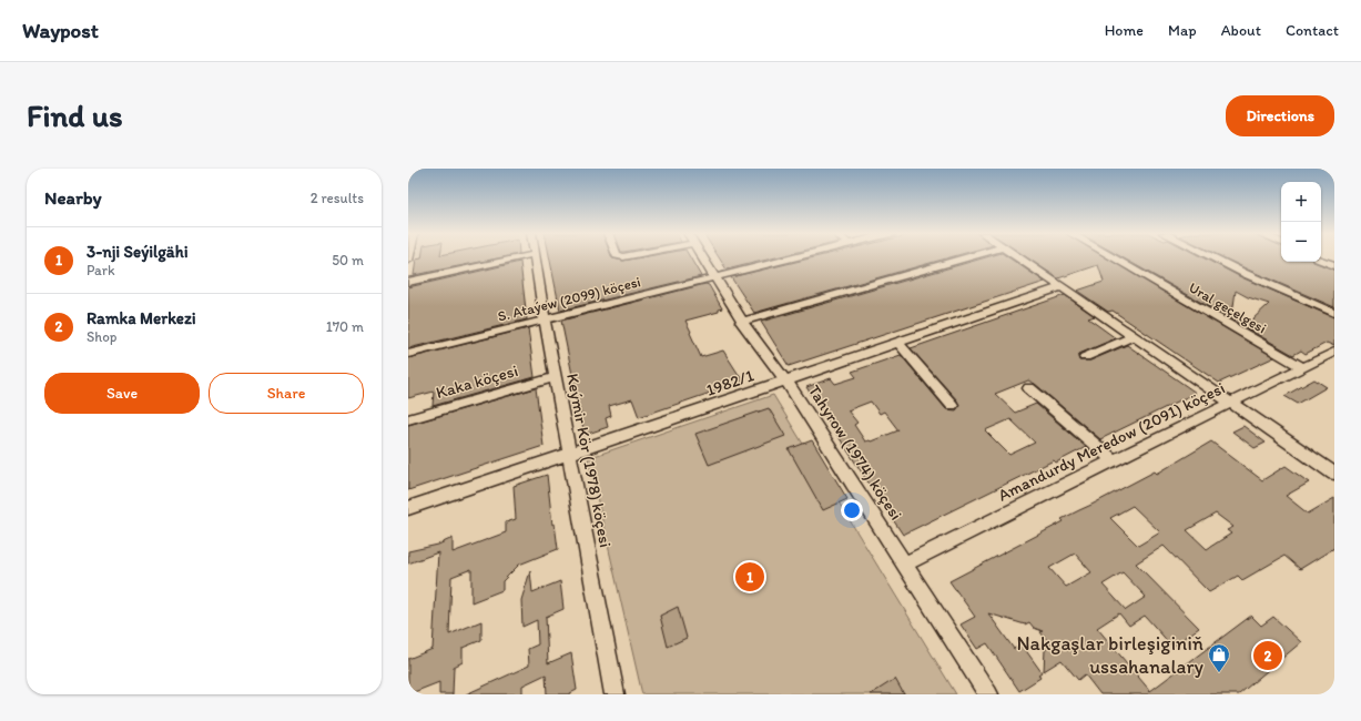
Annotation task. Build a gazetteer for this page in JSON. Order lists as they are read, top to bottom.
{
  "streets": {
    "street": [
      "S. Ataýew (2099) köçesi",
      "Ural geçelgesi",
      "Kaka köçesi",
      "1982/1",
      "Amandurdy Meredow (2091) köçesi",
      "Tahyrow (1974) köçesi",
      "Keýmir Kör (1978) köçesi"
    ]
  },
  "crossings": [
    ["S. Ataýew (2099) köçesi", "Tahyrow (1974) köçesi"],
    ["S. Ataýew (2099) köçesi", "Keýmir Kör (1978) köçesi"],
    ["Ural geçelgesi", "Amandurdy Meredow (2091) köçesi"],
    ["Kaka köçesi", "Keýmir Kör (1978) köçesi"],
    ["1982/1", "Tahyrow (1974) köçesi"],
    ["1982/1", "Keýmir Kör (1978) köçesi"],
    ["Amandurdy Meredow (2091) köçesi", "Tahyrow (1974) köçesi"]
  ],
  "places": {
    "shop": ["Nakgaşlar birleşiginiň ussahanalary"]
  },
  "page": {
    "header": "Waypost",
    "nav": [
      "Home",
      "Map",
      "About",
      "Contact"
    ],
    "buttons": [
      "Directions",
      ["Save", "Share"]
    ],
    "title": "Find us",
    "heading": ["Nearby", "2 results"],
    "map_buttons": ["+", "−"],
    "list": [
      {
        "mark": "1",
        "name": "3-nji Seýilgähi",
        "note": "Park",
        "value": "50 m"
      },
      {
        "mark": "2",
        "name": "Ramka Merkezi",
        "note": "Shop",
        "value": "170 m"
      }
    ],
    "pins": ["1", "2"]
  }
}
